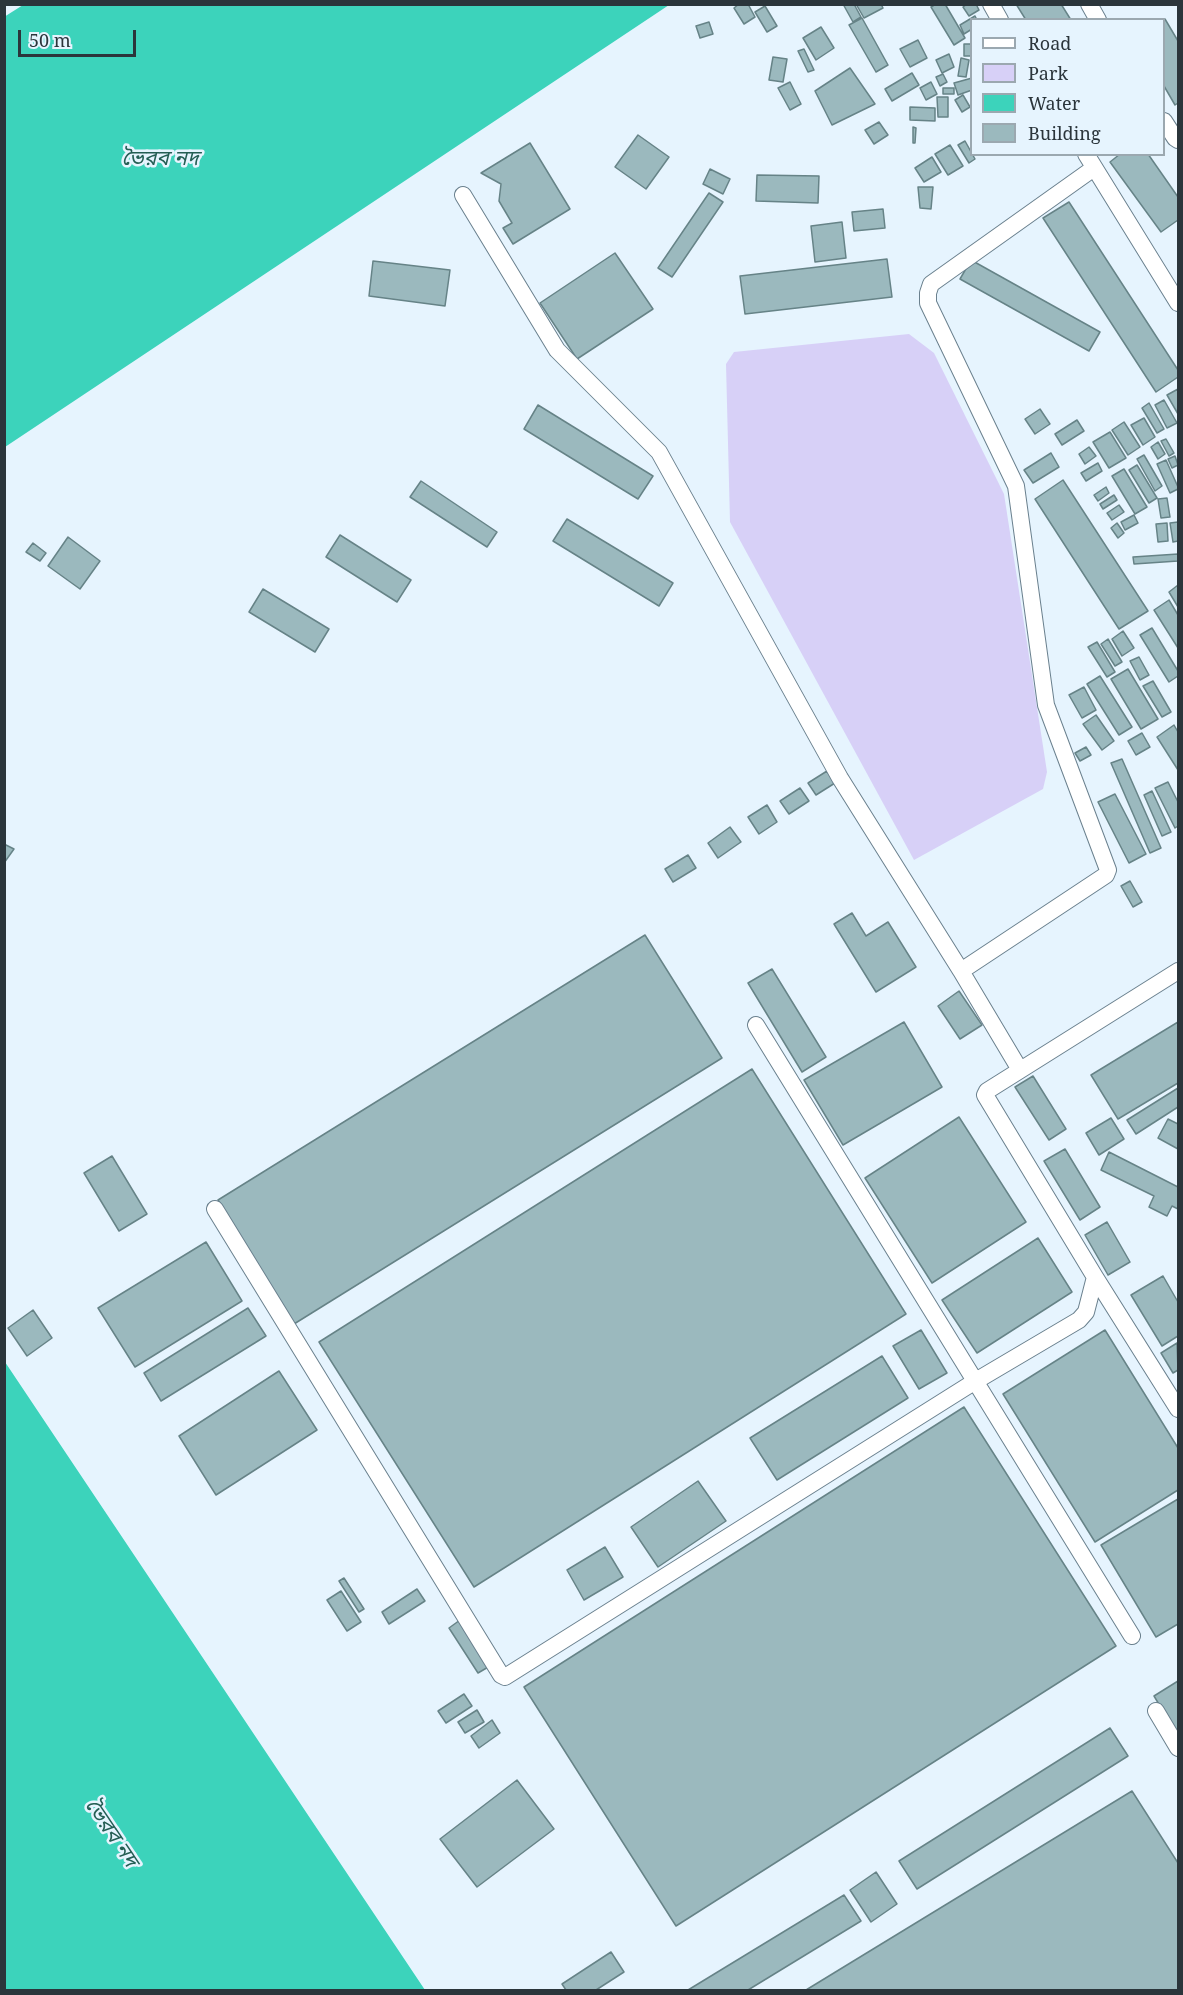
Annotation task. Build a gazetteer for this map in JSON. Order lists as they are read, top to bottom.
{
  "water": ["ভৈরব নদ"],
  "legend": [
    "Road",
    "Park",
    "Water",
    "Building"
  ],
  "scale_bar": "50 m"
}
